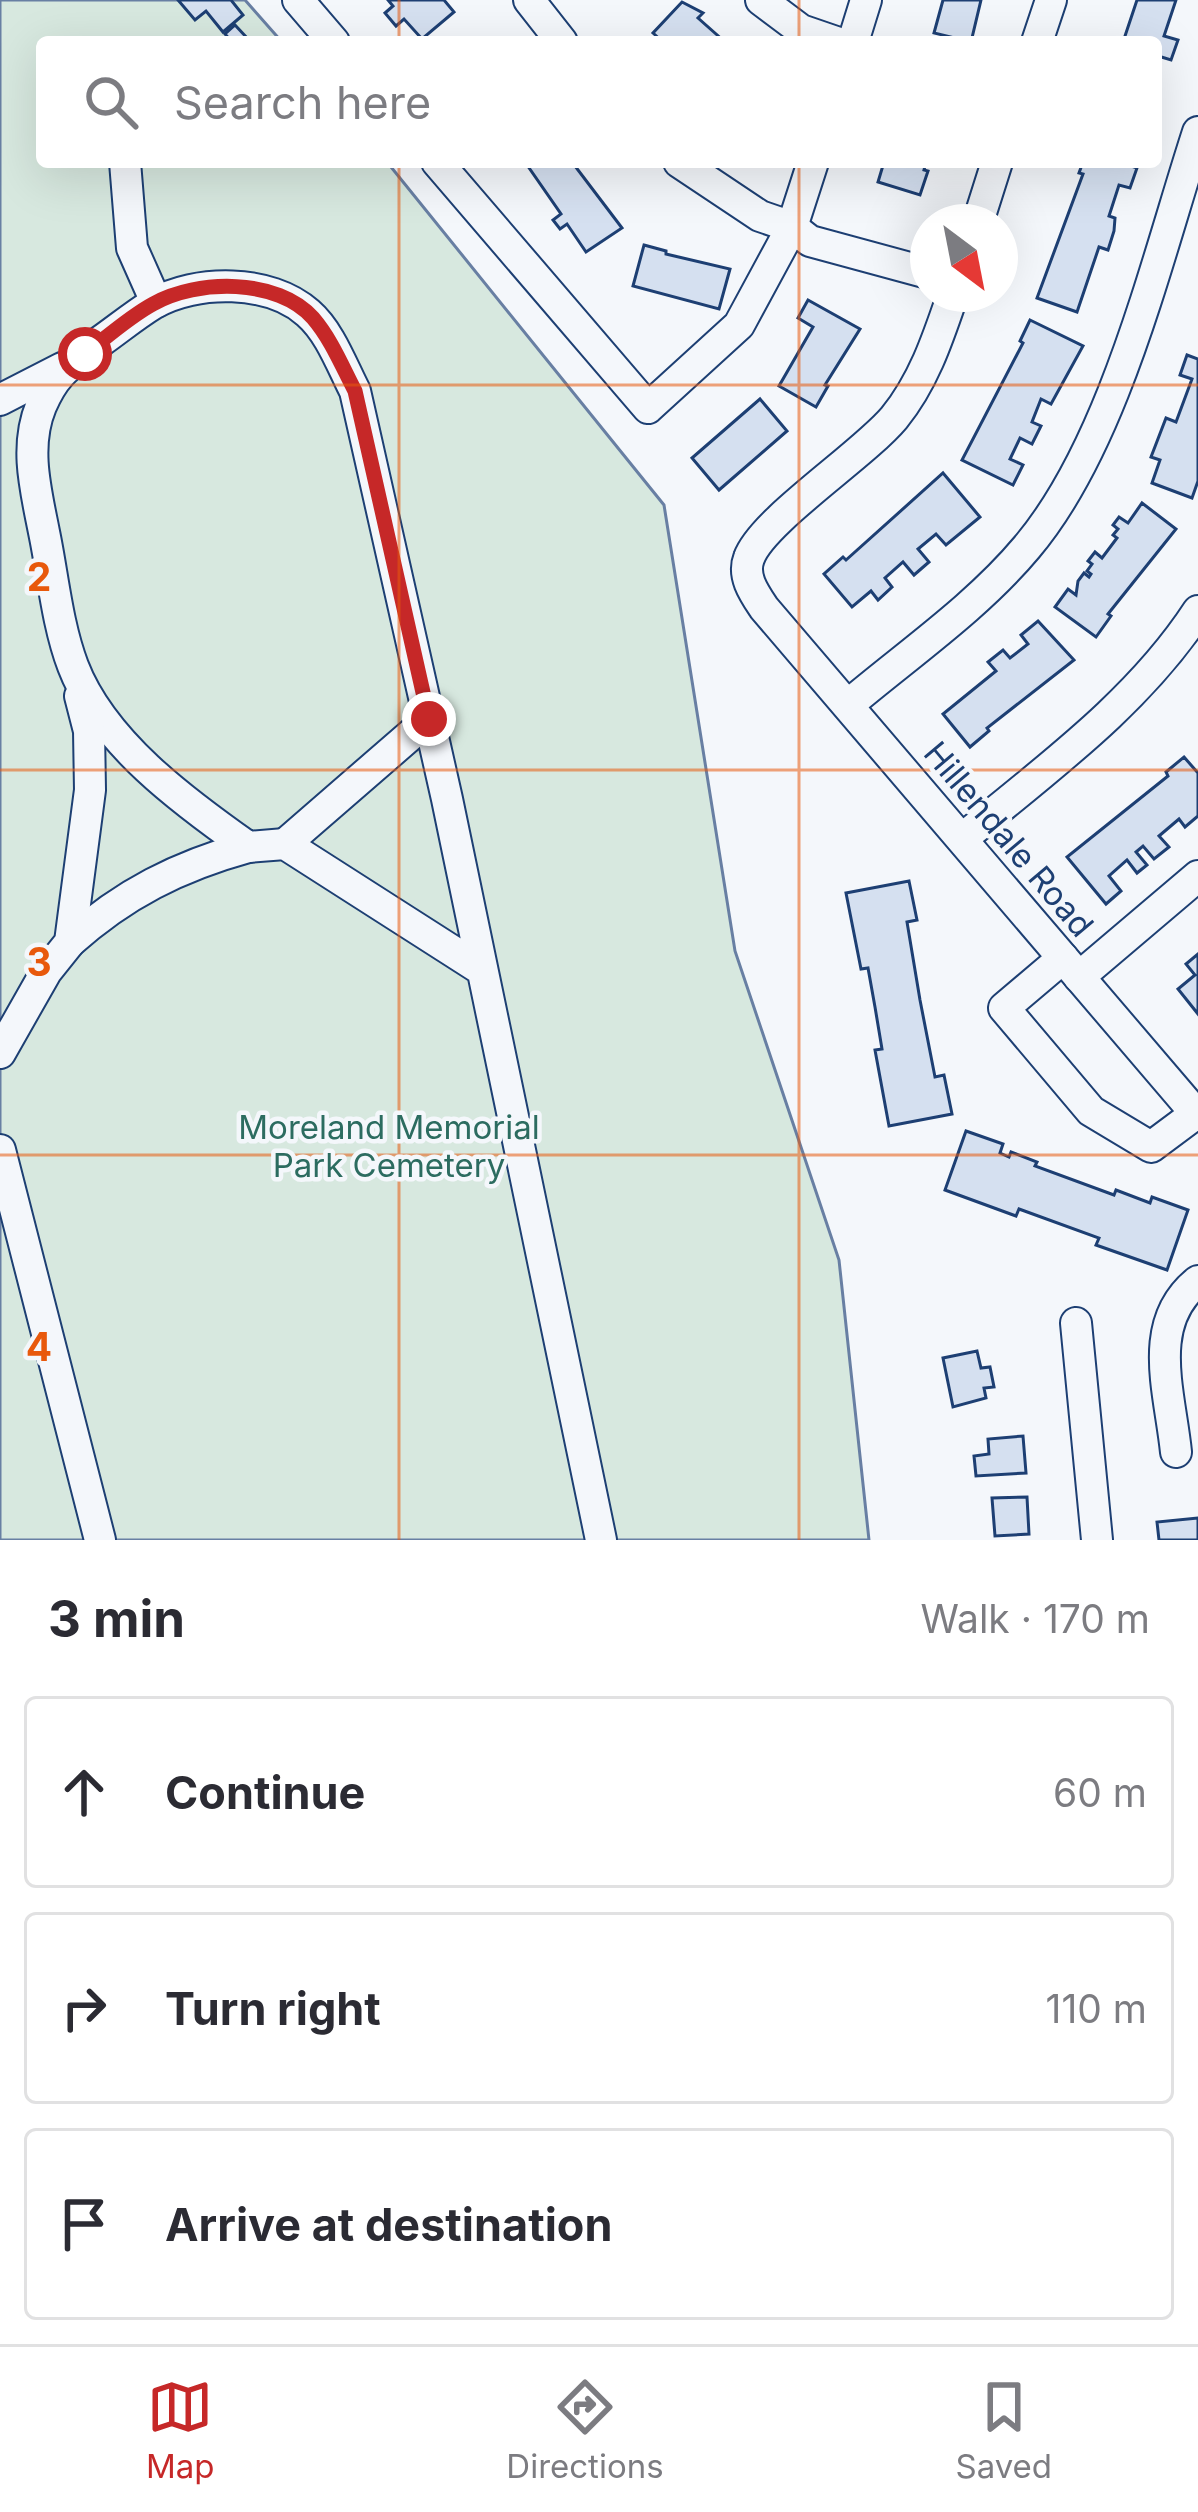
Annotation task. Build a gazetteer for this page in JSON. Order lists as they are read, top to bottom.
{
  "streets": {
    "street": ["Hillendale Road"]
  },
  "parks": ["Moreland Memorial Park Cemetery"],
  "north": "bottom right",
  "page": {
    "search": "Search here",
    "heading": ["3 min", "Walk · 170 m"],
    "list": [
      ["Continue", "60 m"],
      ["Turn right", "110 m"],
      "Arrive at destination"
    ],
    "nav": ["Map", "Directions", "Saved"]
  },
  "grid": {
    "rows": ["2", "3", "4"]
  }
}
